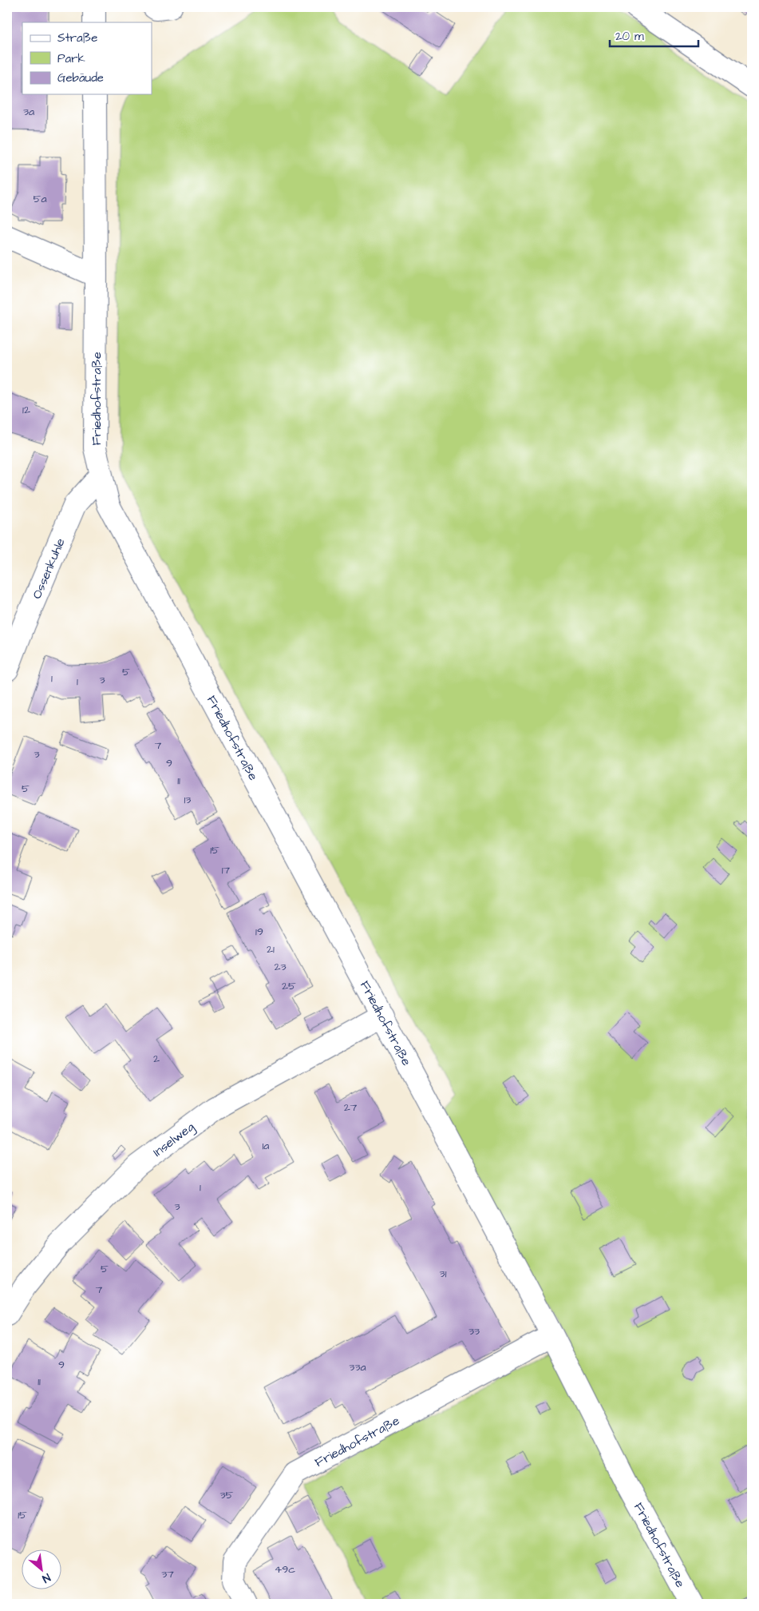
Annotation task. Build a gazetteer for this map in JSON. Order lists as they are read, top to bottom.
{
  "streets": {
    "street": ["Friedhofstraße", "Ossenkuhle", "Inselweg"]
  },
  "crossings": [
    ["Friedhofstraße", "Ossenkuhle"],
    ["Friedhofstraße", "Inselweg"]
  ],
  "house_numbers": [
    "3a",
    "5a",
    "12",
    "5",
    "1",
    "3",
    "1",
    "7",
    "3",
    "9",
    "11",
    "5",
    "13",
    "15",
    "17",
    "19",
    "21",
    "23",
    "25",
    "2",
    "27",
    "1a",
    "1",
    "3",
    "5",
    "31",
    "7",
    "33",
    "9",
    "33a",
    "11",
    "35",
    "15",
    "49c",
    "37"
  ],
  "legend": ["Straße", "Park", "Gebäude"],
  "scale_bar": "20 m",
  "north": "bottom right"
}
